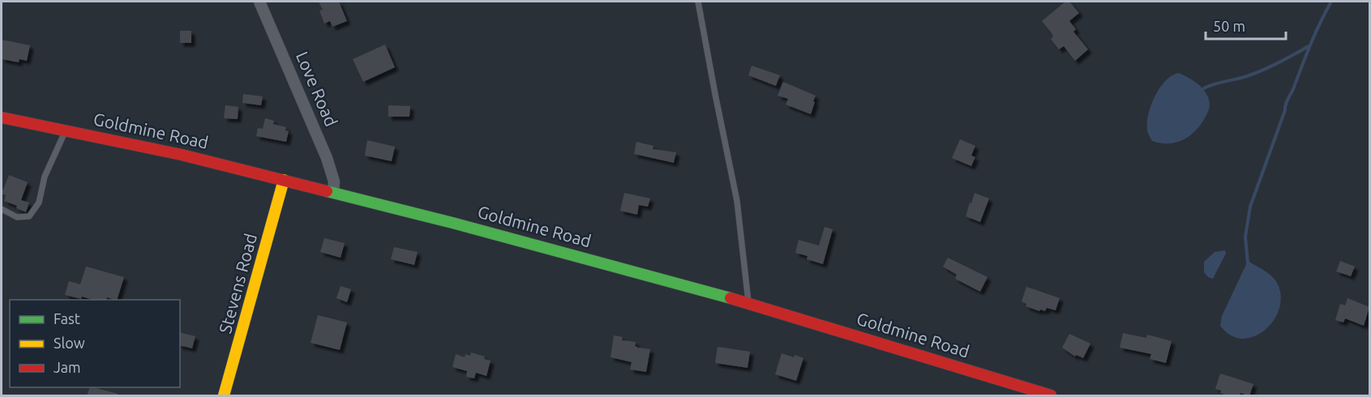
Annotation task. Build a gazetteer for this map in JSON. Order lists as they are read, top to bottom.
{
  "streets": {
    "main road": ["Goldmine Road", "Stevens Road"],
    "street": ["Love Road"]
  },
  "crossings": [
    ["Love Road", "Goldmine Road"],
    ["Goldmine Road", "Stevens Road"]
  ],
  "legend": ["Fast", "Slow", "Jam"],
  "scale_bar": "50 m"
}
